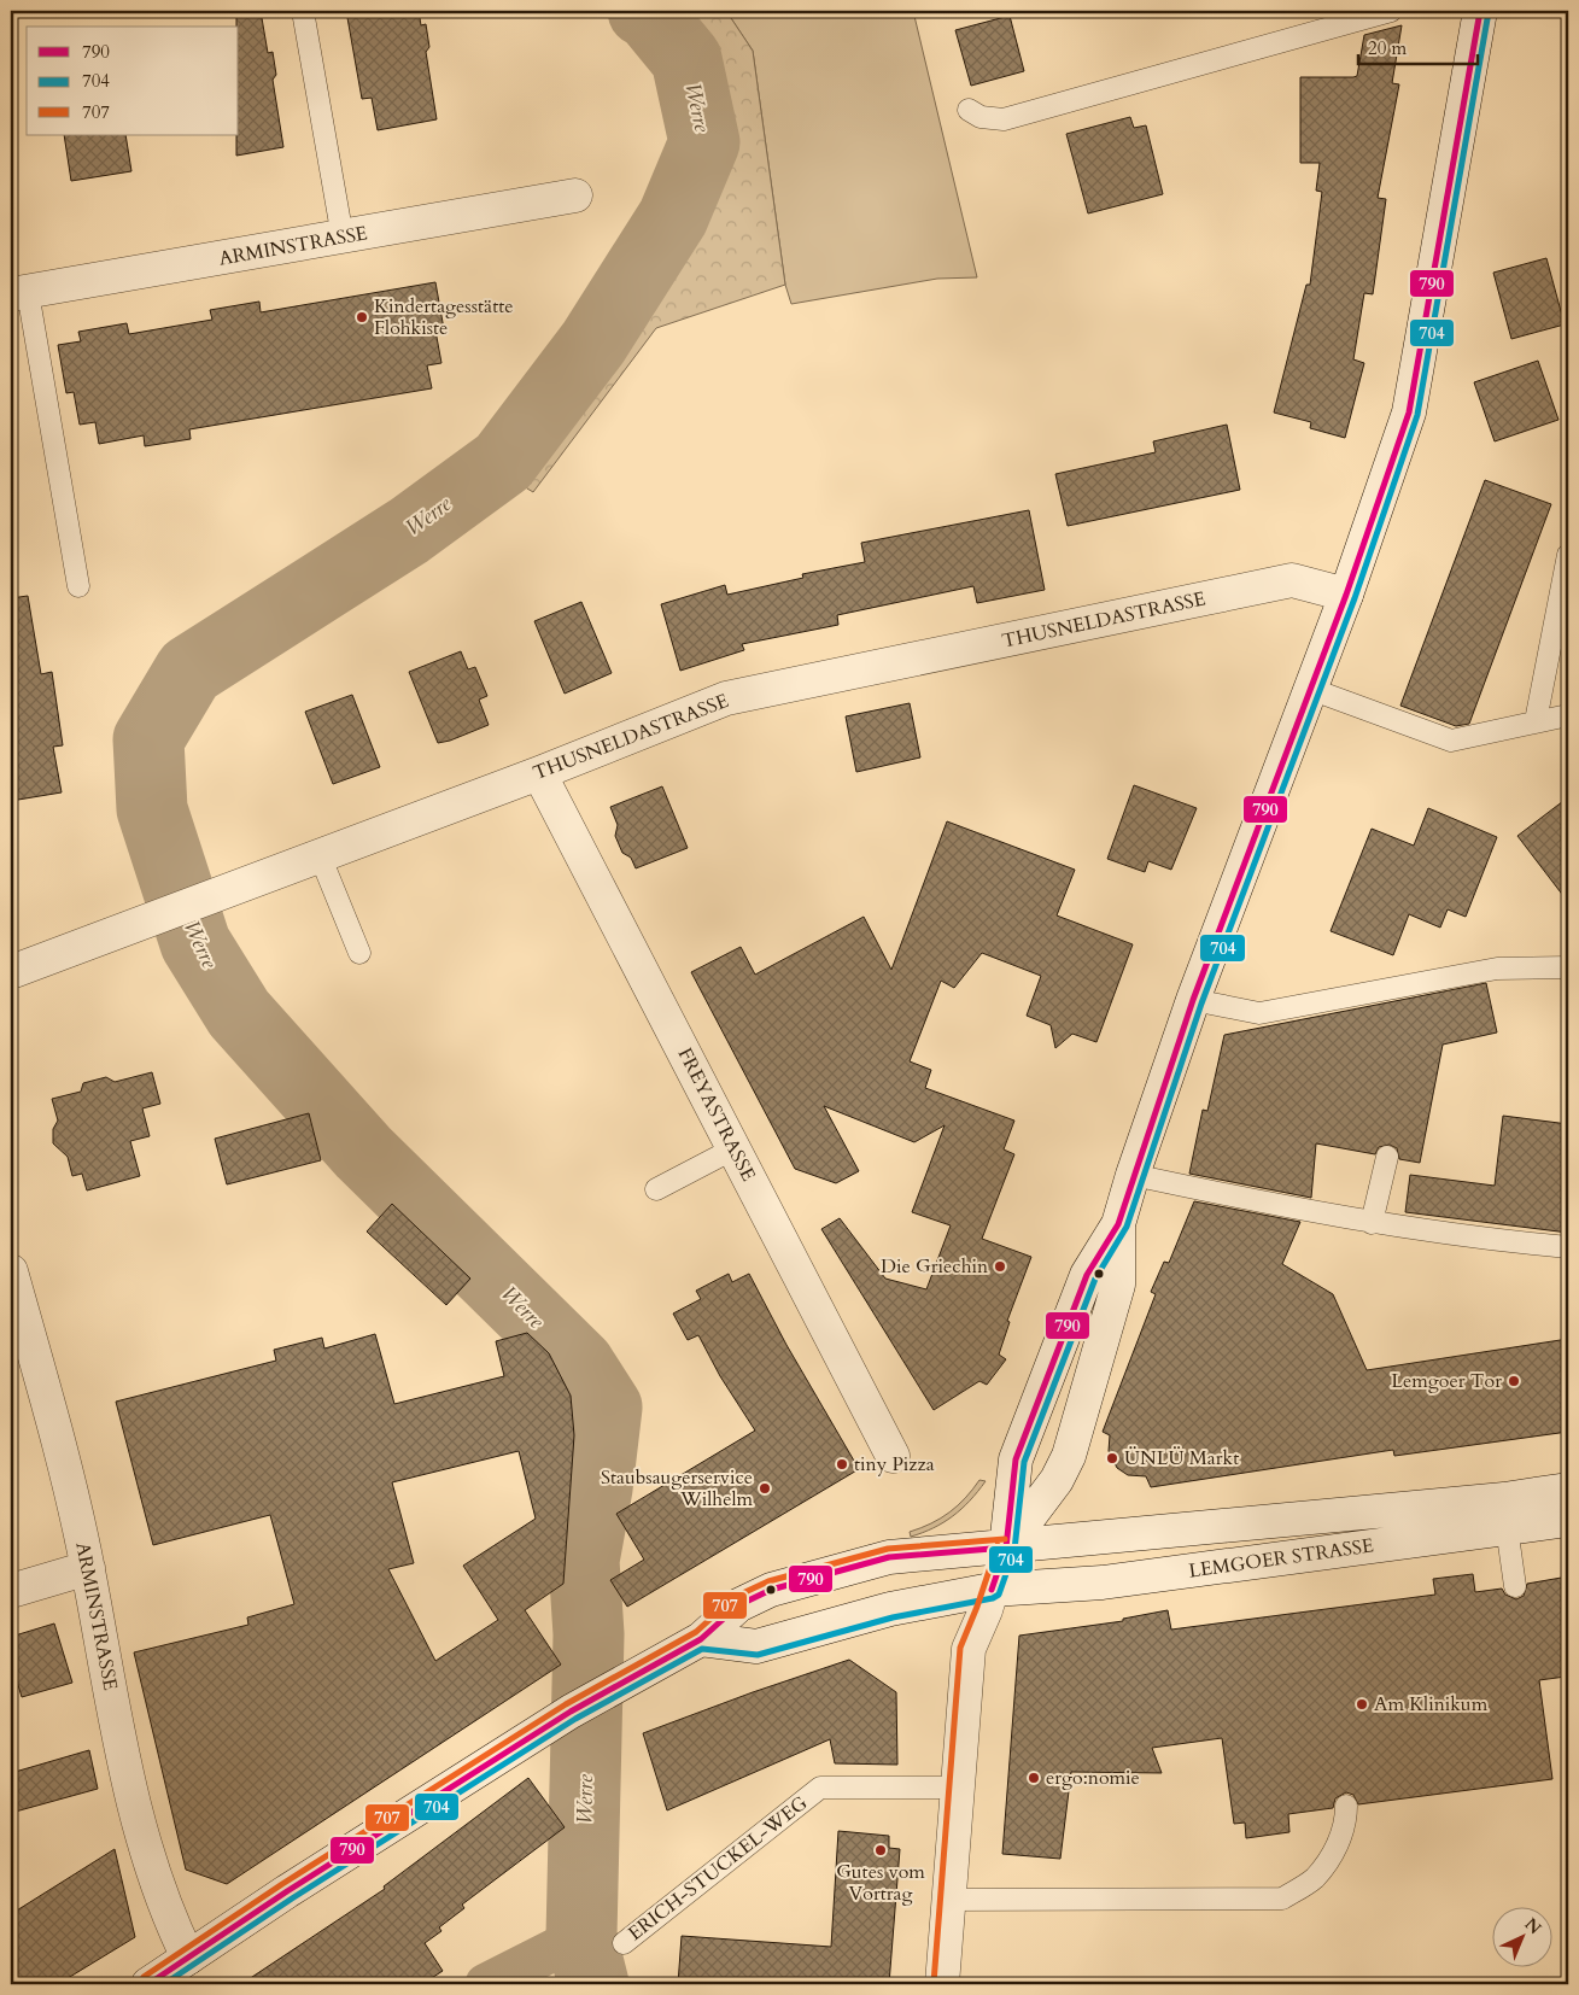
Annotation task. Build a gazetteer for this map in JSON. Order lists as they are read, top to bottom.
{
  "streets": {
    "street": [
      "ARMINSTRASSE",
      "THUSNELDASTRASSE",
      "FREYASTRASSE",
      "LEMGOER STRASSE"
    ],
    "lane": ["ERICH-STUCKEL-WEG"]
  },
  "crossings": [
    ["ARMINSTRASSE", "LEMGOER STRASSE"],
    ["THUSNELDASTRASSE", "FREYASTRASSE"]
  ],
  "water": ["Werre"],
  "places": [
    "Kindertagesstätte Flohkiste",
    "Die Griechin",
    "Lemgoer Tor",
    "ÜNLÜ Markt",
    "tiny Pizza",
    "Staubsaugerservice Wilhelm",
    "Am Klinikum",
    "ergo:nomie",
    "Gutes vom Vortrag"
  ],
  "lines": ["transit line 790", "transit line 704", "transit line 707"],
  "legend": ["790", "704", "707"],
  "scale_bar": "20 m",
  "north": "top right"
}
